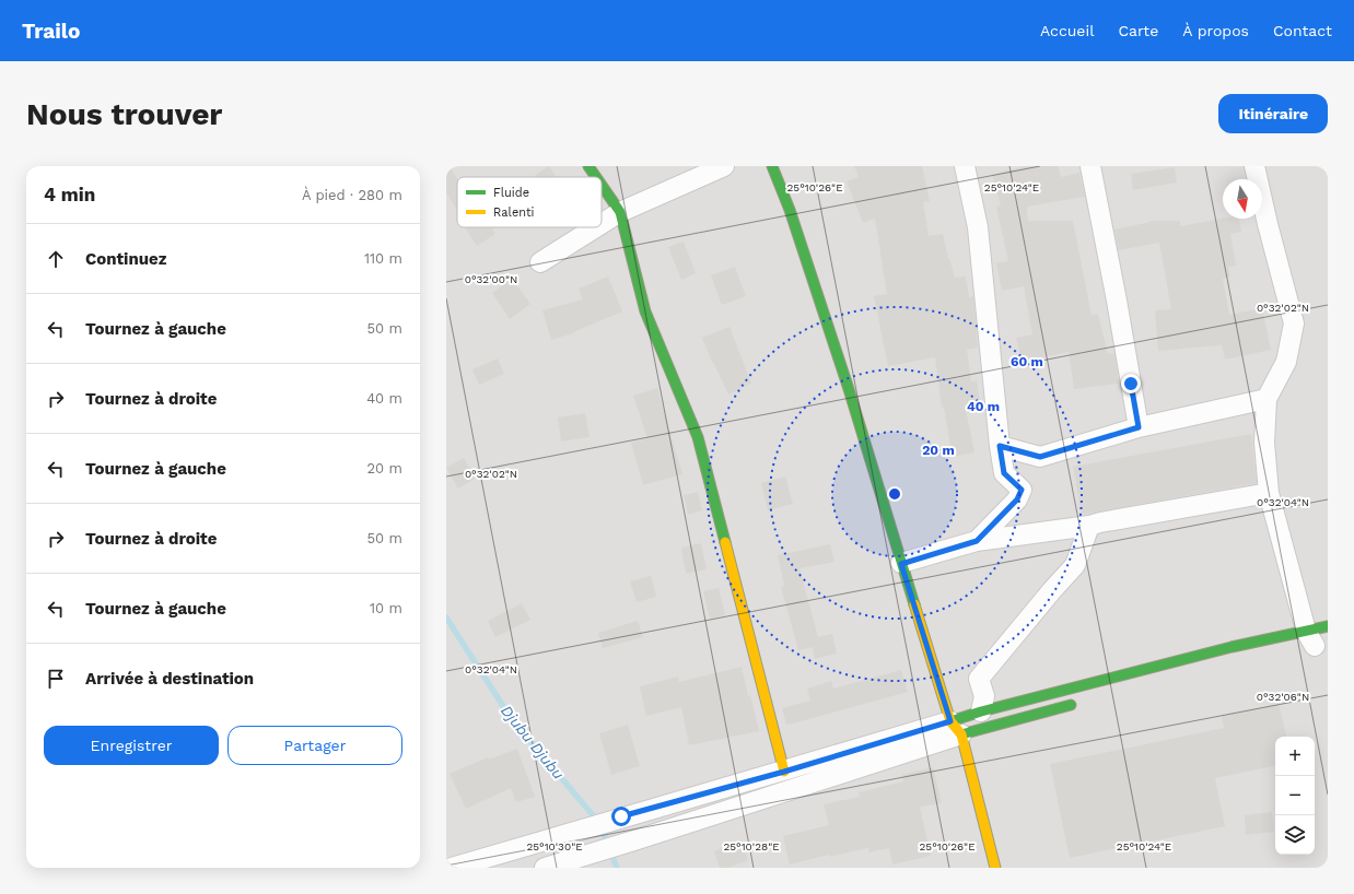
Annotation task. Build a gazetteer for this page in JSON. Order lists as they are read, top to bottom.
{
  "water": ["Djubu Djubu"],
  "legend": ["Fluide", "Ralenti"],
  "north": "bottom",
  "page": {
    "header": "Trailo",
    "nav": [
      "Accueil",
      "Carte",
      "À propos",
      "Contact"
    ],
    "buttons": [
      "Itinéraire",
      ["Enregistrer", "Partager"]
    ],
    "title": "Nous trouver",
    "heading": ["4 min", "À pied · 280 m"],
    "list": [
      ["Continuez", "110 m"],
      ["Tournez à gauche", "50 m"],
      ["Tournez à droite", "40 m"],
      ["Tournez à gauche", "20 m"],
      ["Tournez à droite", "50 m"],
      ["Tournez à gauche", "10 m"],
      "Arrivée à destination"
    ],
    "map_buttons": ["+", "−"]
  },
  "coordinates": [
    "25°10'26\"E",
    "25°10'24\"E",
    "0°32'00\"N",
    "0°32'02\"N",
    "0°32'04\"N",
    "0°32'06\"N",
    "25°10'30\"E",
    "25°10'28\"E"
  ],
  "rings": ["60 m", "40 m", "20 m"]
}
